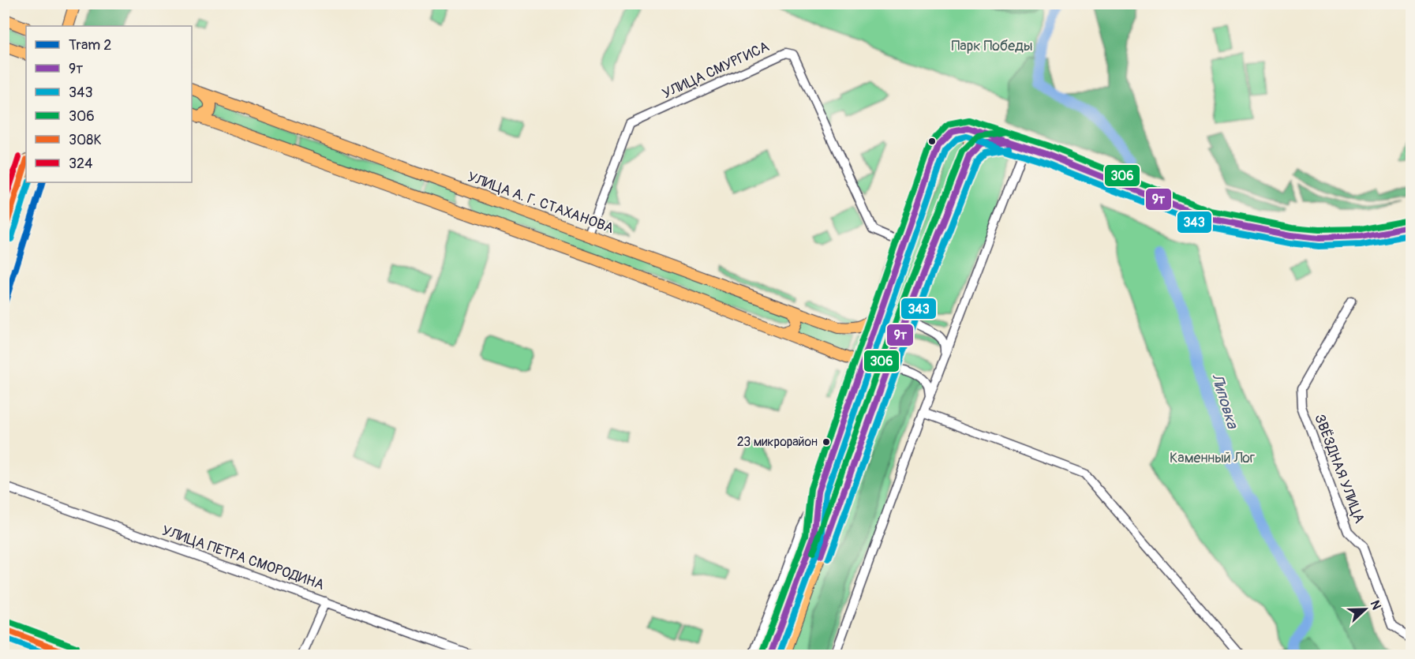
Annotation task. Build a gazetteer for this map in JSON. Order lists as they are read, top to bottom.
{
  "streets": {
    "main road": ["УЛИЦА А. Г. СТАХАНОВА"],
    "street": ["УЛИЦА СМУРГИСА", "ЗВЁЗДНАЯ УЛИЦА", "УЛИЦА ПЕТРА СМОРОДИНА"]
  },
  "crossings": [
    ["УЛИЦА СМУРГИСА", "УЛИЦА А. Г. СТАХАНОВА"]
  ],
  "water": ["Липовка"],
  "parks": ["Парк Победы", "Каменный Лог"],
  "places": ["23 микрорайон"],
  "lines": [
    "transit line 306",
    "transit line 9т",
    "transit line 343",
    "transit line 324",
    "transit line 308К",
    "tram line 2"
  ],
  "legend": [
    "Tram 2",
    "9т",
    "343",
    "306",
    "308К",
    "324"
  ],
  "north": "right"
}
